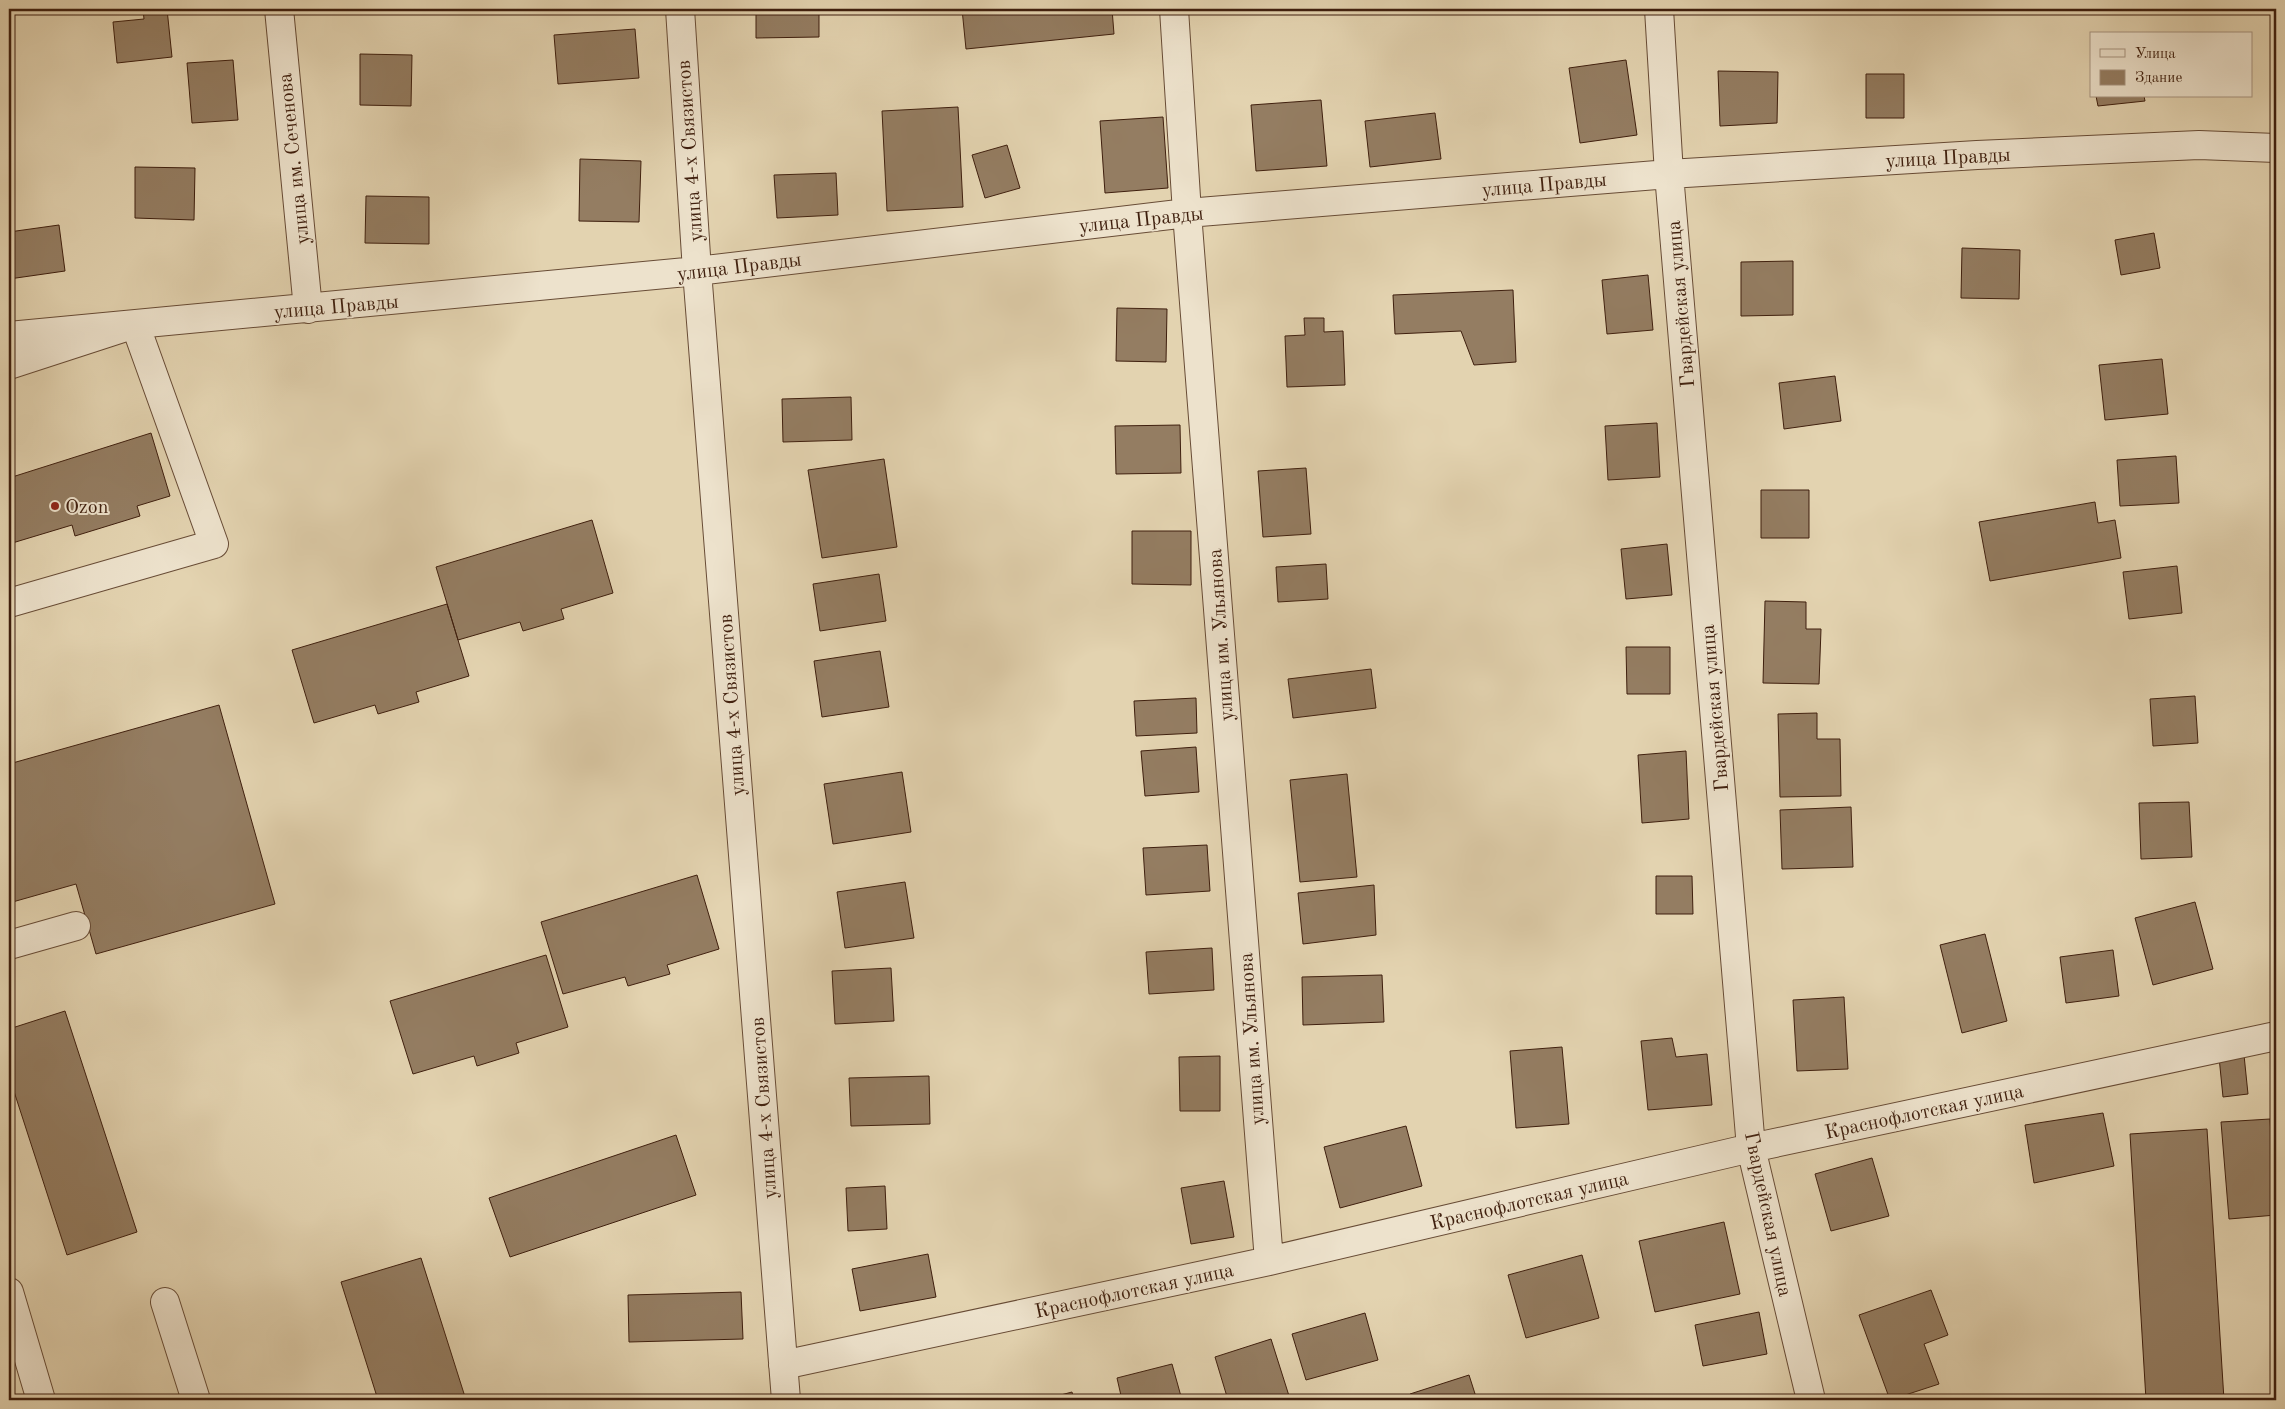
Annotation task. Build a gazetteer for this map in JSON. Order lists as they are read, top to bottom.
{
  "streets": {
    "street": [
      "улица 4-х Связистов",
      "улица Правды",
      "улица им. Сеченова",
      "Гвардейская улица",
      "улица им. Ульянова",
      "Краснофлотская улица"
    ]
  },
  "crossings": [
    ["улица 4-х Связистов", "улица Правды"],
    ["улица 4-х Связистов", "Краснофлотская улица"],
    ["улица Правды", "улица им. Сеченова"],
    ["улица Правды", "Гвардейская улица"],
    ["улица Правды", "улица им. Ульянова"],
    ["Гвардейская улица", "Краснофлотская улица"],
    ["улица им. Ульянова", "Краснофлотская улица"]
  ],
  "places": ["Ozon"],
  "legend": ["Улица", "Здание"]
}
